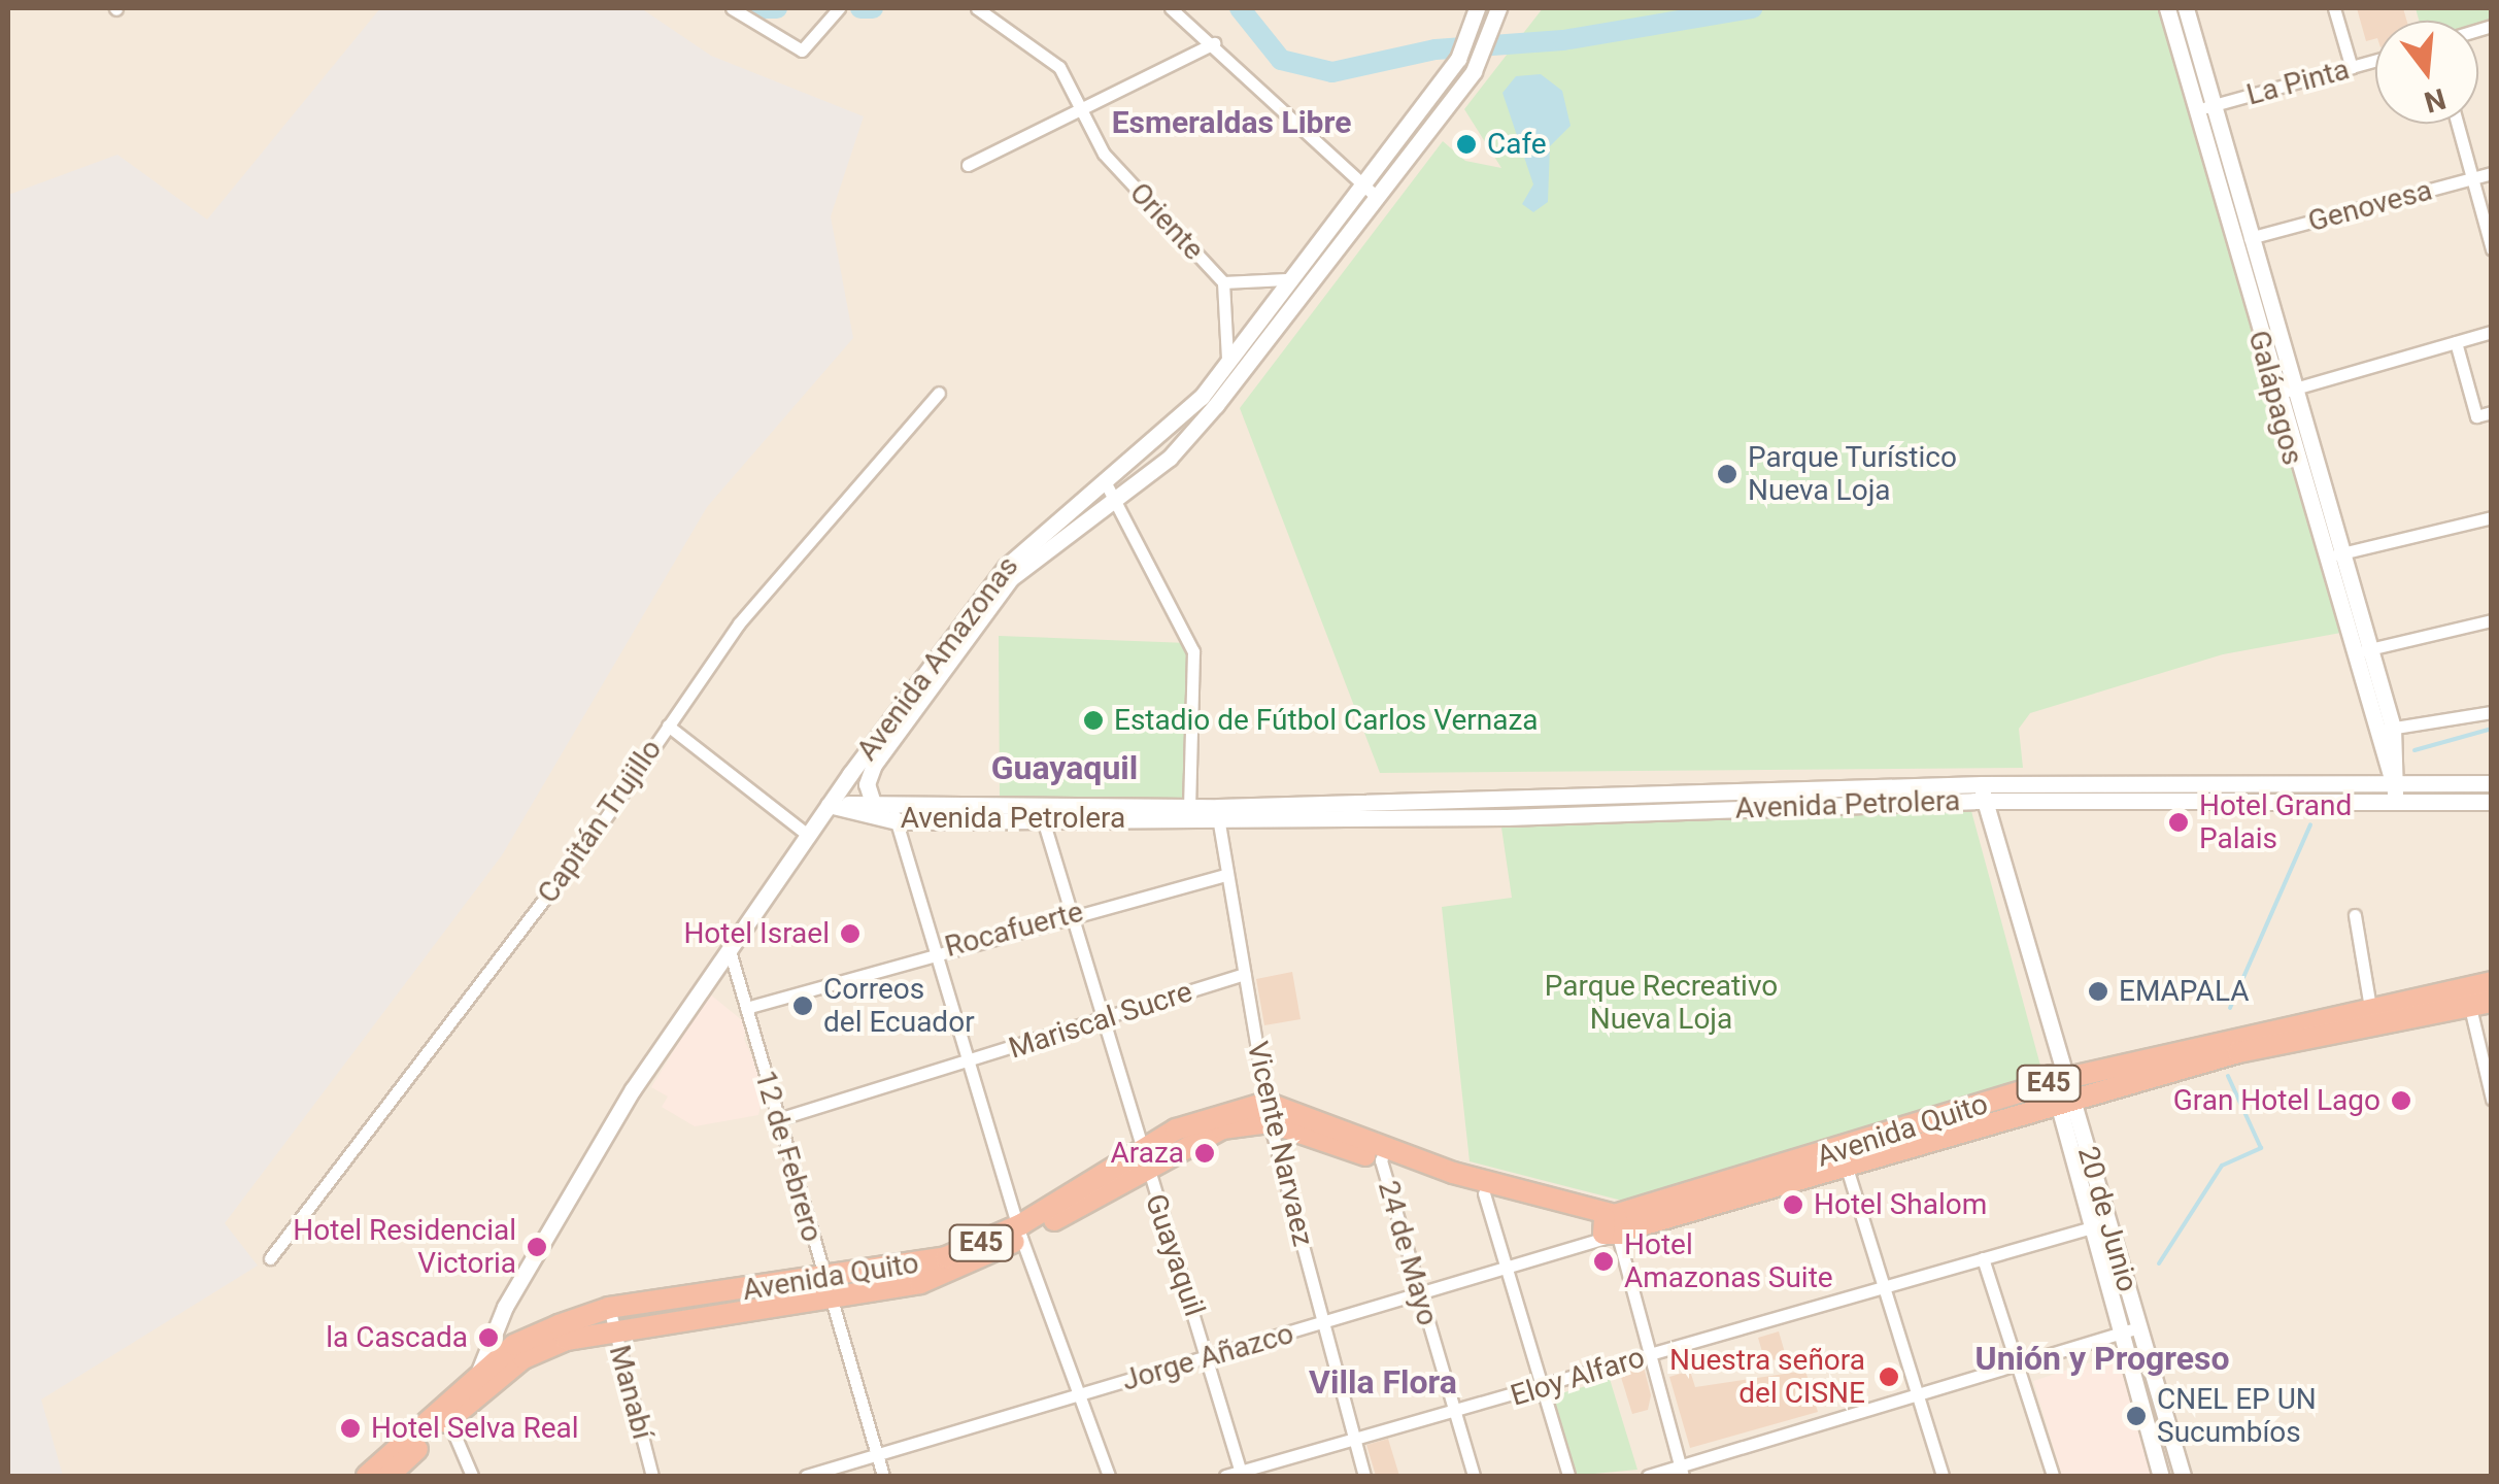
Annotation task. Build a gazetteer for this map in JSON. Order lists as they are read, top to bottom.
{
  "streets": {
    "highway": ["E45", "Avenida Quito"],
    "main road": [
      "Galápagos",
      "Avenida Amazonas",
      "Avenida Petrolera",
      "20 de Junio"
    ],
    "street": [
      "La Pinta",
      "Genovesa",
      "Oriente",
      "Capitán Trujillo",
      "Rocafuerte",
      "Mariscal Sucre",
      "Vicente Narvaez",
      "12 de Febrero",
      "24 de Mayo",
      "Guayaquil",
      "Jorge Añazco",
      "Eloy Alfaro",
      "Manabí"
    ]
  },
  "crossings": [
    ["La Pinta", "Galápagos"],
    ["Genovesa", "Galápagos"],
    ["Oriente", "Avenida Amazonas"],
    ["Galápagos", "Avenida Petrolera"],
    ["Avenida Amazonas", "Avenida Petrolera"],
    ["Avenida Amazonas", "Avenida Quito"],
    ["Avenida Amazonas", "12 de Febrero"],
    ["Avenida Petrolera", "Vicente Narvaez"],
    ["Avenida Petrolera", "20 de Junio"],
    ["Avenida Petrolera", "Guayaquil"],
    ["Rocafuerte", "Vicente Narvaez"],
    ["Rocafuerte", "12 de Febrero"],
    ["Rocafuerte", "Guayaquil"],
    ["Mariscal Sucre", "Vicente Narvaez"],
    ["Mariscal Sucre", "12 de Febrero"],
    ["Mariscal Sucre", "Guayaquil"],
    ["Avenida Quito", "Vicente Narvaez"],
    ["Avenida Quito", "12 de Febrero"],
    ["Avenida Quito", "20 de Junio"],
    ["Avenida Quito", "Guayaquil"],
    ["Avenida Quito", "Jorge Añazco"],
    ["Avenida Quito", "Manabí"],
    ["Vicente Narvaez", "Jorge Añazco"],
    ["Vicente Narvaez", "Eloy Alfaro"],
    ["12 de Febrero", "Jorge Añazco"],
    ["20 de Junio", "Eloy Alfaro"],
    ["24 de Mayo", "Jorge Añazco"],
    ["24 de Mayo", "Eloy Alfaro"],
    ["Guayaquil", "Jorge Añazco"],
    ["Guayaquil", "Eloy Alfaro"]
  ],
  "districts": [
    "Esmeraldas Libre",
    "Guayaquil",
    "Unión y Progreso",
    "Villa Flora"
  ],
  "parks": ["Parque Recreativo Nueva Loja"],
  "places": [
    "Cafe",
    "Parque Turístico Nueva Loja",
    "Estadio de Fútbol Carlos Vernaza",
    "Hotel Grand Palais",
    "Hotel Israel",
    "EMAPALA",
    "Correos del Ecuador",
    "Gran Hotel Lago",
    "Araza",
    "Hotel Shalom",
    "Hotel Residencial Victoria",
    "Hotel Amazonas Suite",
    "la Cascada",
    "Nuestra señora del CISNE",
    "CNEL EP UN Sucumbíos",
    "Hotel Selva Real"
  ],
  "north": "bottom"
}
